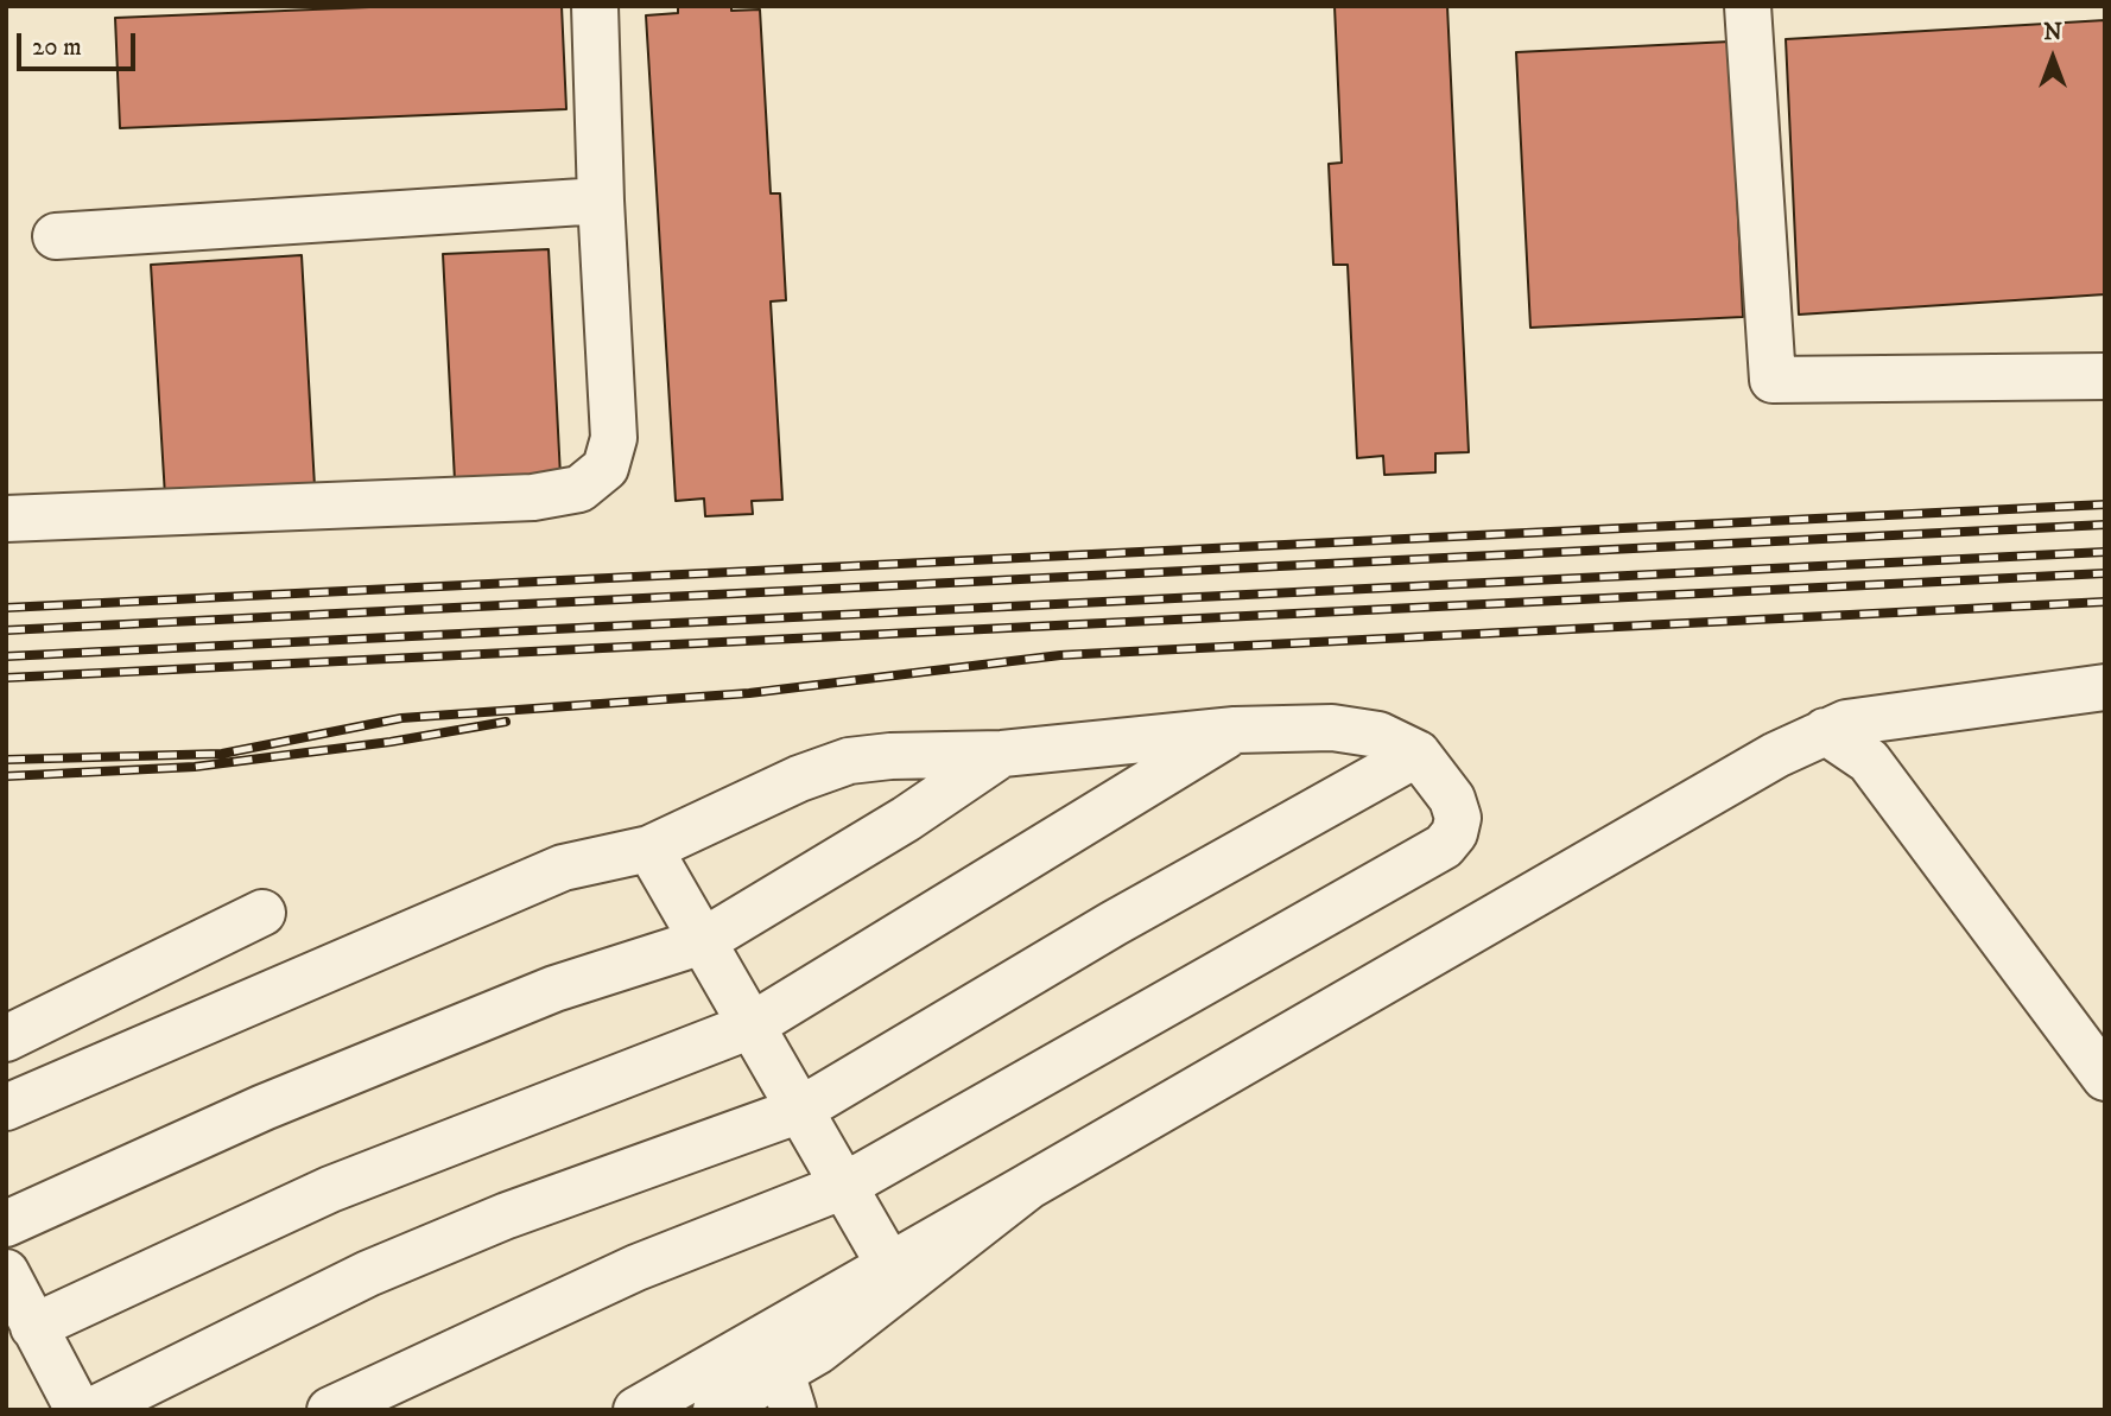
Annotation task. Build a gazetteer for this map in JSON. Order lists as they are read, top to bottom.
{
  "scale_bar": "20 m",
  "north": "top"
}
